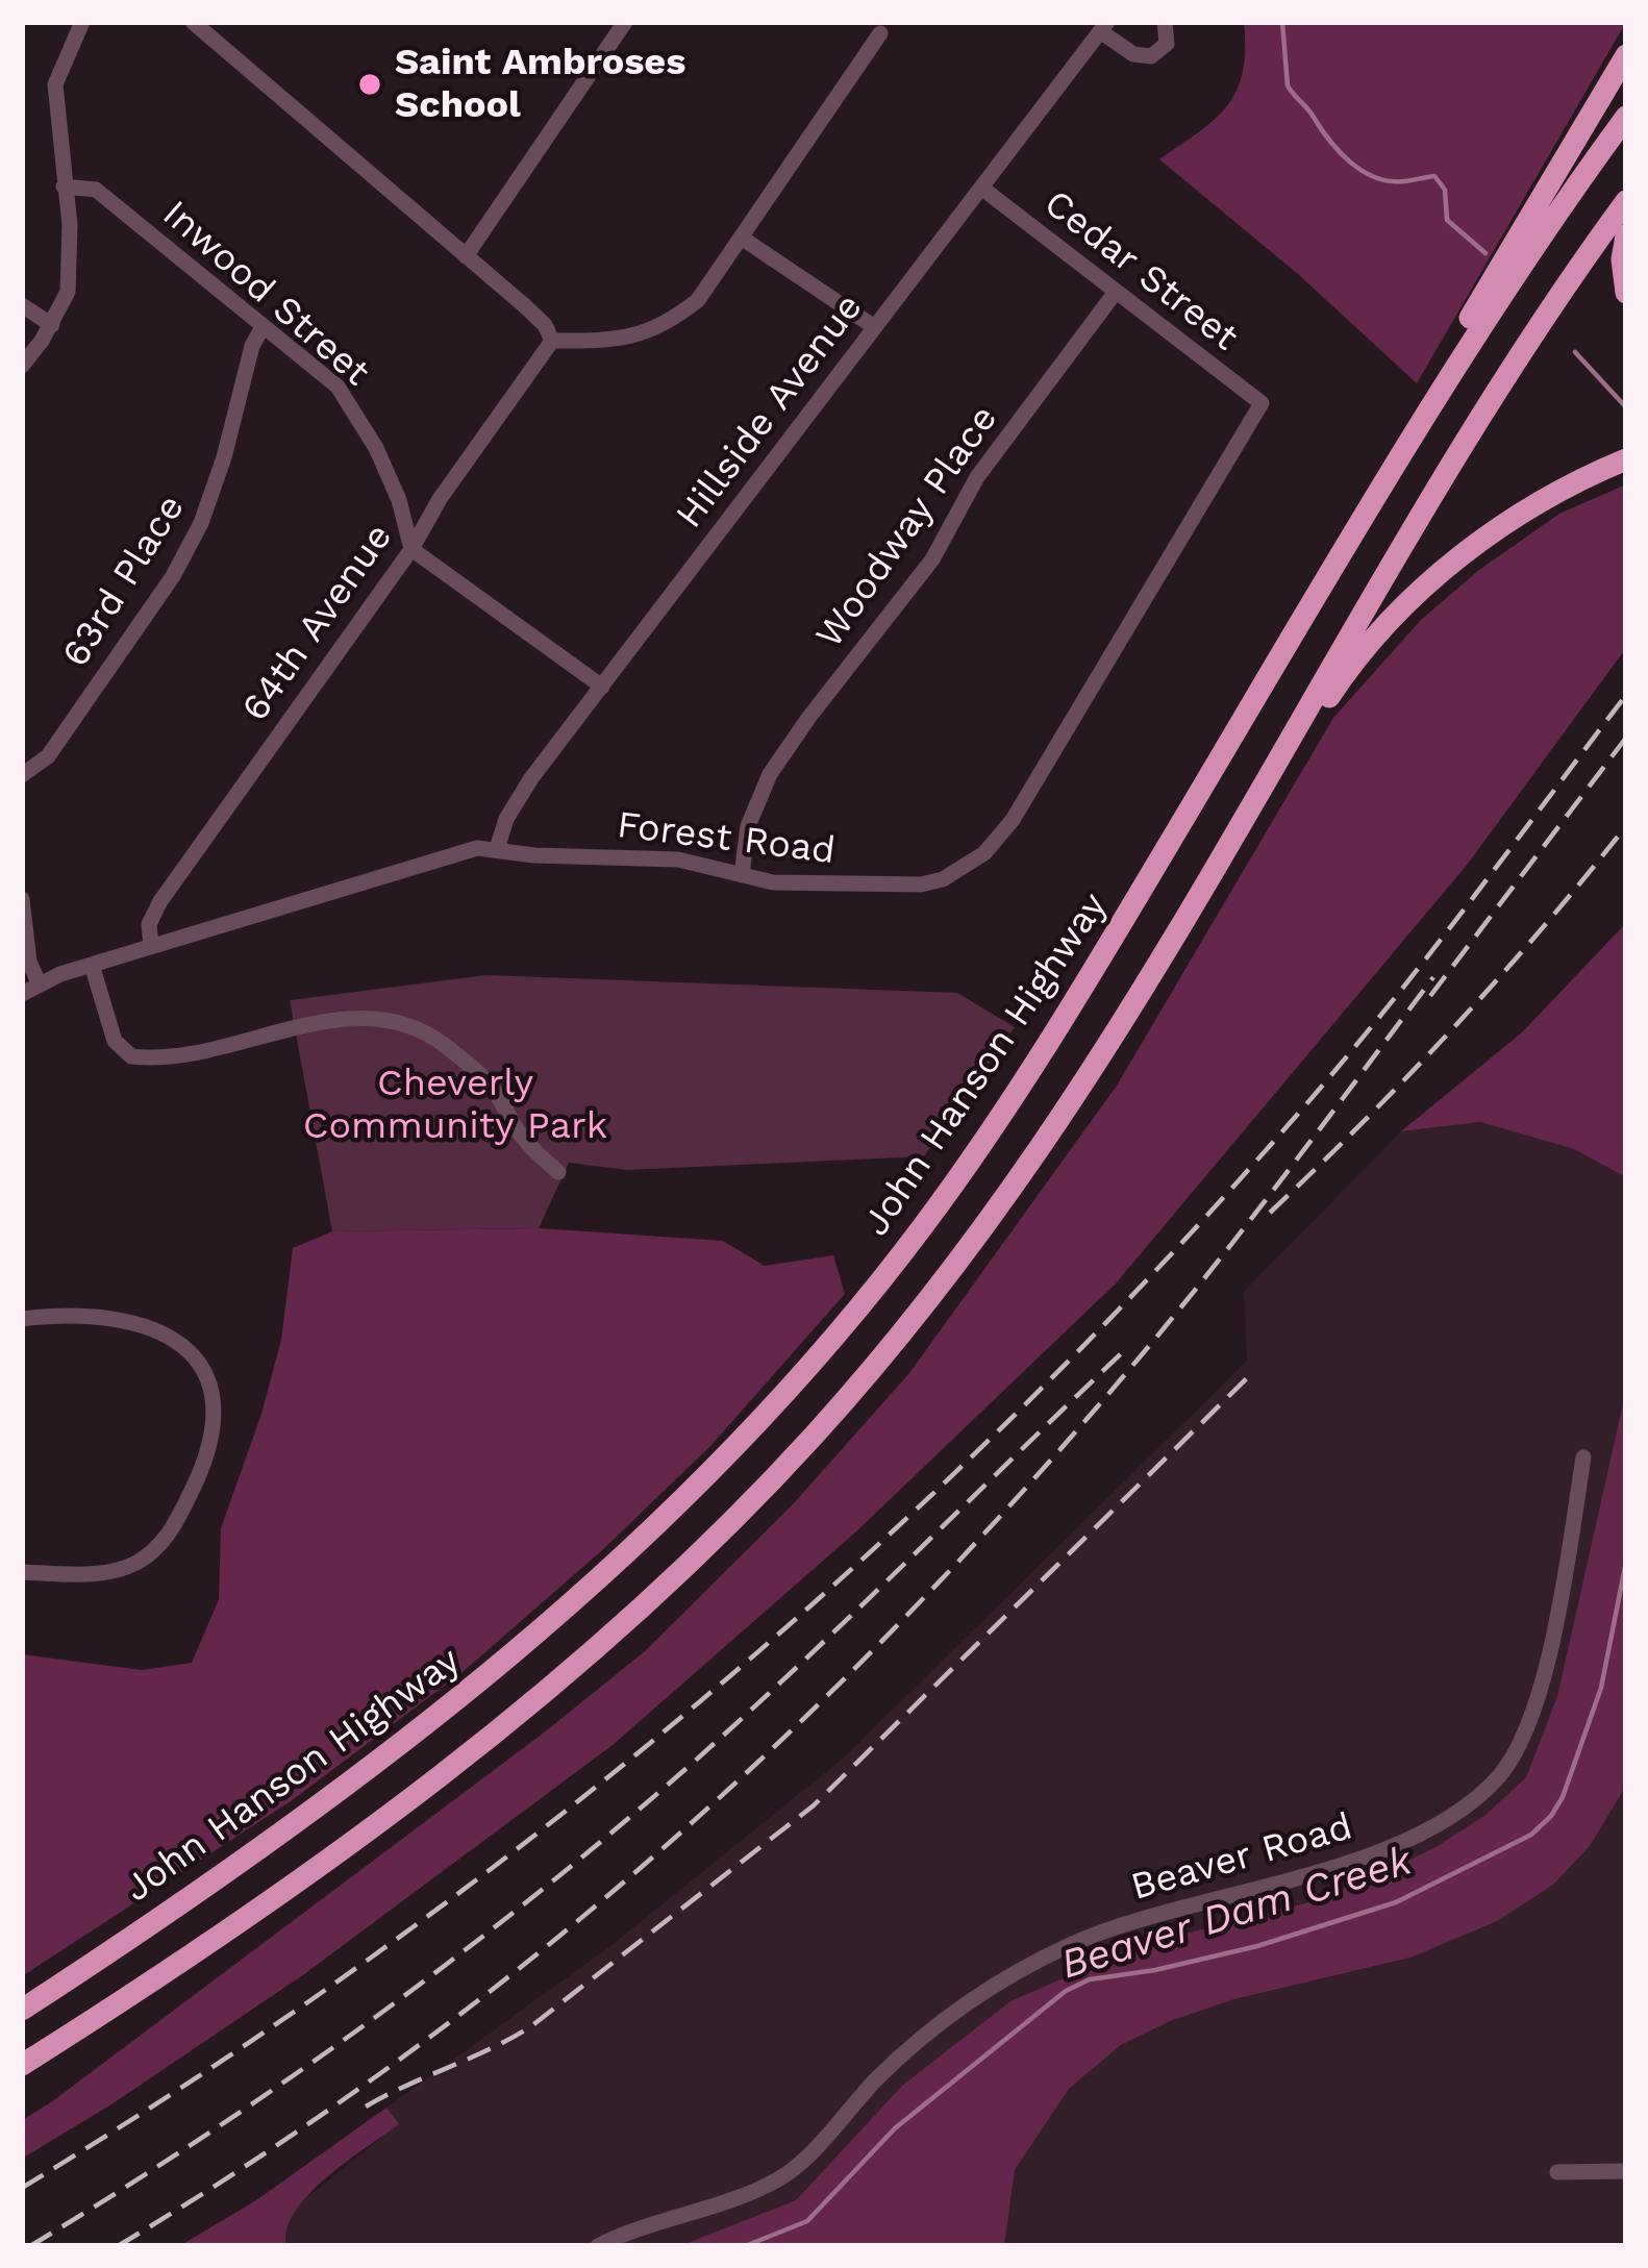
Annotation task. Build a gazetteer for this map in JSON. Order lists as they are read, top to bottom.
{
  "streets": {
    "highway": ["John Hanson Highway"],
    "street": [
      "Cedar Street",
      "Inwood Street",
      "Hillside Avenue",
      "Woodway Place",
      "63rd Place",
      "64th Avenue",
      "Forest Road",
      "Beaver Road"
    ]
  },
  "crossings": [
    ["Cedar Street", "Hillside Avenue"],
    ["Cedar Street", "Woodway Place"],
    ["Cedar Street", "Forest Road"],
    ["Inwood Street", "63rd Place"],
    ["Inwood Street", "64th Avenue"],
    ["Hillside Avenue", "Forest Road"],
    ["Woodway Place", "Forest Road"],
    ["64th Avenue", "Forest Road"]
  ],
  "water": ["Beaver Dam Creek"],
  "parks": ["Cheverly Community Park"],
  "places": ["Saint Ambroses School"]
}
